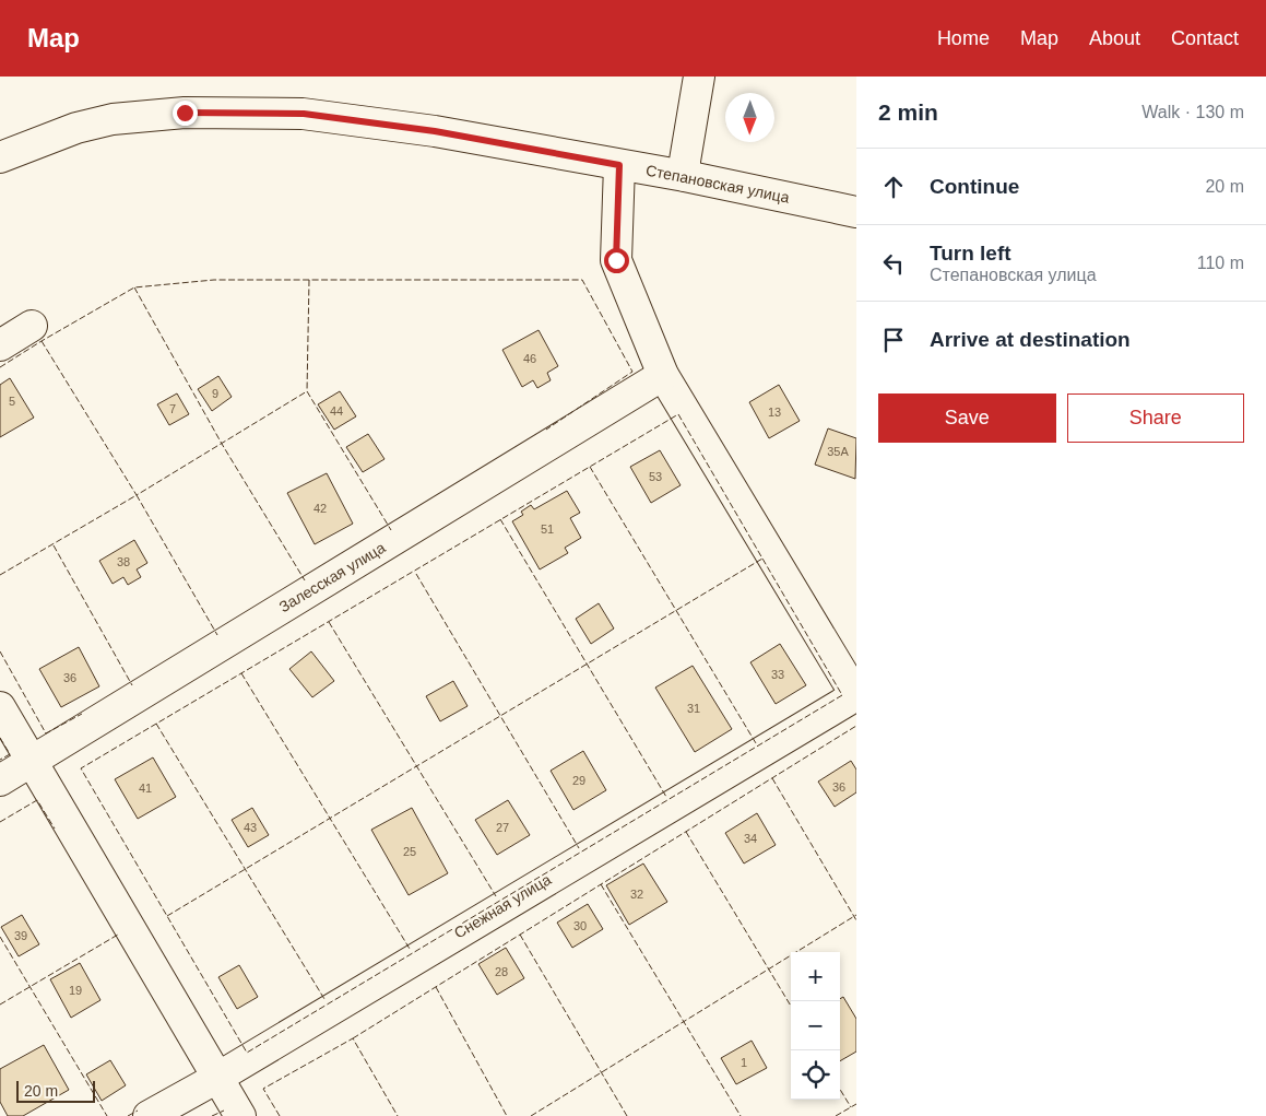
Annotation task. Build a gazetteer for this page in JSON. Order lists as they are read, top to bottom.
{
  "streets": {
    "street": ["Степановская улица", "Залесская улица", "Снежная улица"]
  },
  "house_numbers": [
    "46",
    "9",
    "5",
    "7",
    "44",
    "13",
    "35А",
    "53",
    "42",
    "51",
    "38",
    "33",
    "36",
    "31",
    "29",
    "36",
    "41",
    "43",
    "27",
    "34",
    "25",
    "32",
    "30",
    "39",
    "28",
    "19",
    "1"
  ],
  "scale_bar": "20 m",
  "north": "bottom",
  "page": {
    "header": "Map",
    "nav": [
      "Home",
      "Map",
      "About",
      "Contact"
    ],
    "heading": ["2 min", "Walk · 130 m"],
    "list": [
      ["Continue", "20 m"],
      ["Turn left", "Степановская улица", "110 m"],
      "Arrive at destination"
    ],
    "buttons": ["Save", "Share"],
    "map_buttons": ["+", "−"],
    "scale": "20 m"
  }
}
